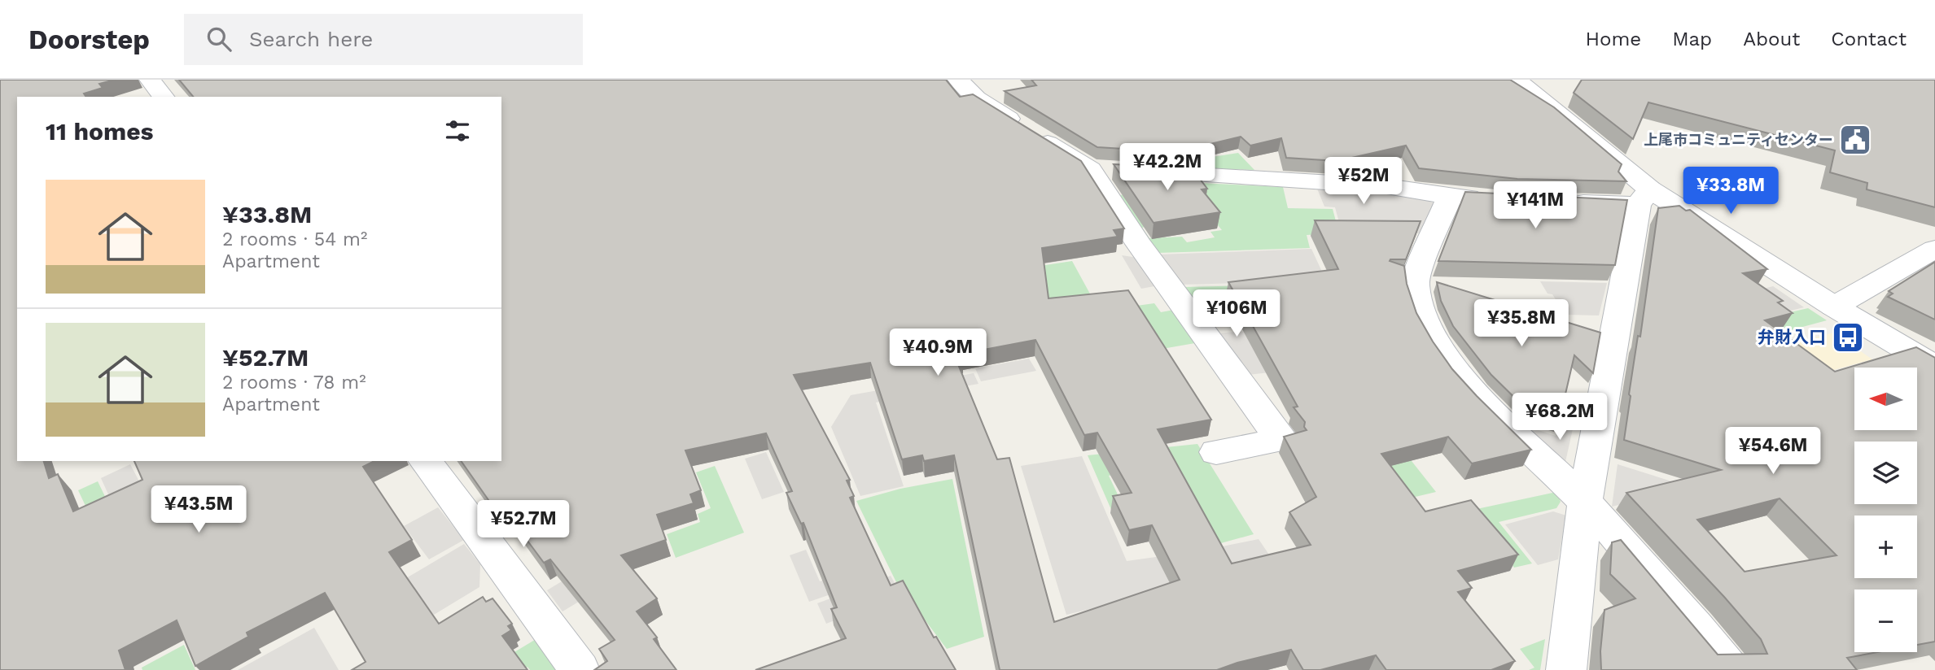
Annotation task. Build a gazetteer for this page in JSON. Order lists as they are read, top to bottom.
{
  "places": {
    "public building": ["上尾市コミュニティセンター"],
    "bus stop": ["弁財入口"]
  },
  "north": "left",
  "page": {
    "header": "Doorstep",
    "search": "Search here",
    "nav": [
      "Home",
      "Map",
      "About",
      "Contact"
    ],
    "heading": "11 homes",
    "price": [
      "¥42.2M",
      "¥52M",
      "¥33.8M",
      "¥141M",
      "¥106M",
      "¥35.8M",
      "¥40.9M",
      "¥68.2M",
      "¥54.6M",
      "¥43.5M",
      "¥52.7M"
    ],
    "list": [
      {
        "name": "¥33.8M",
        "note": "2 rooms · 54 m² · Apartment"
      },
      {
        "name": "¥52.7M",
        "note": "2 rooms · 78 m² · Apartment"
      }
    ],
    "map_buttons": ["+", "−"]
  }
}
